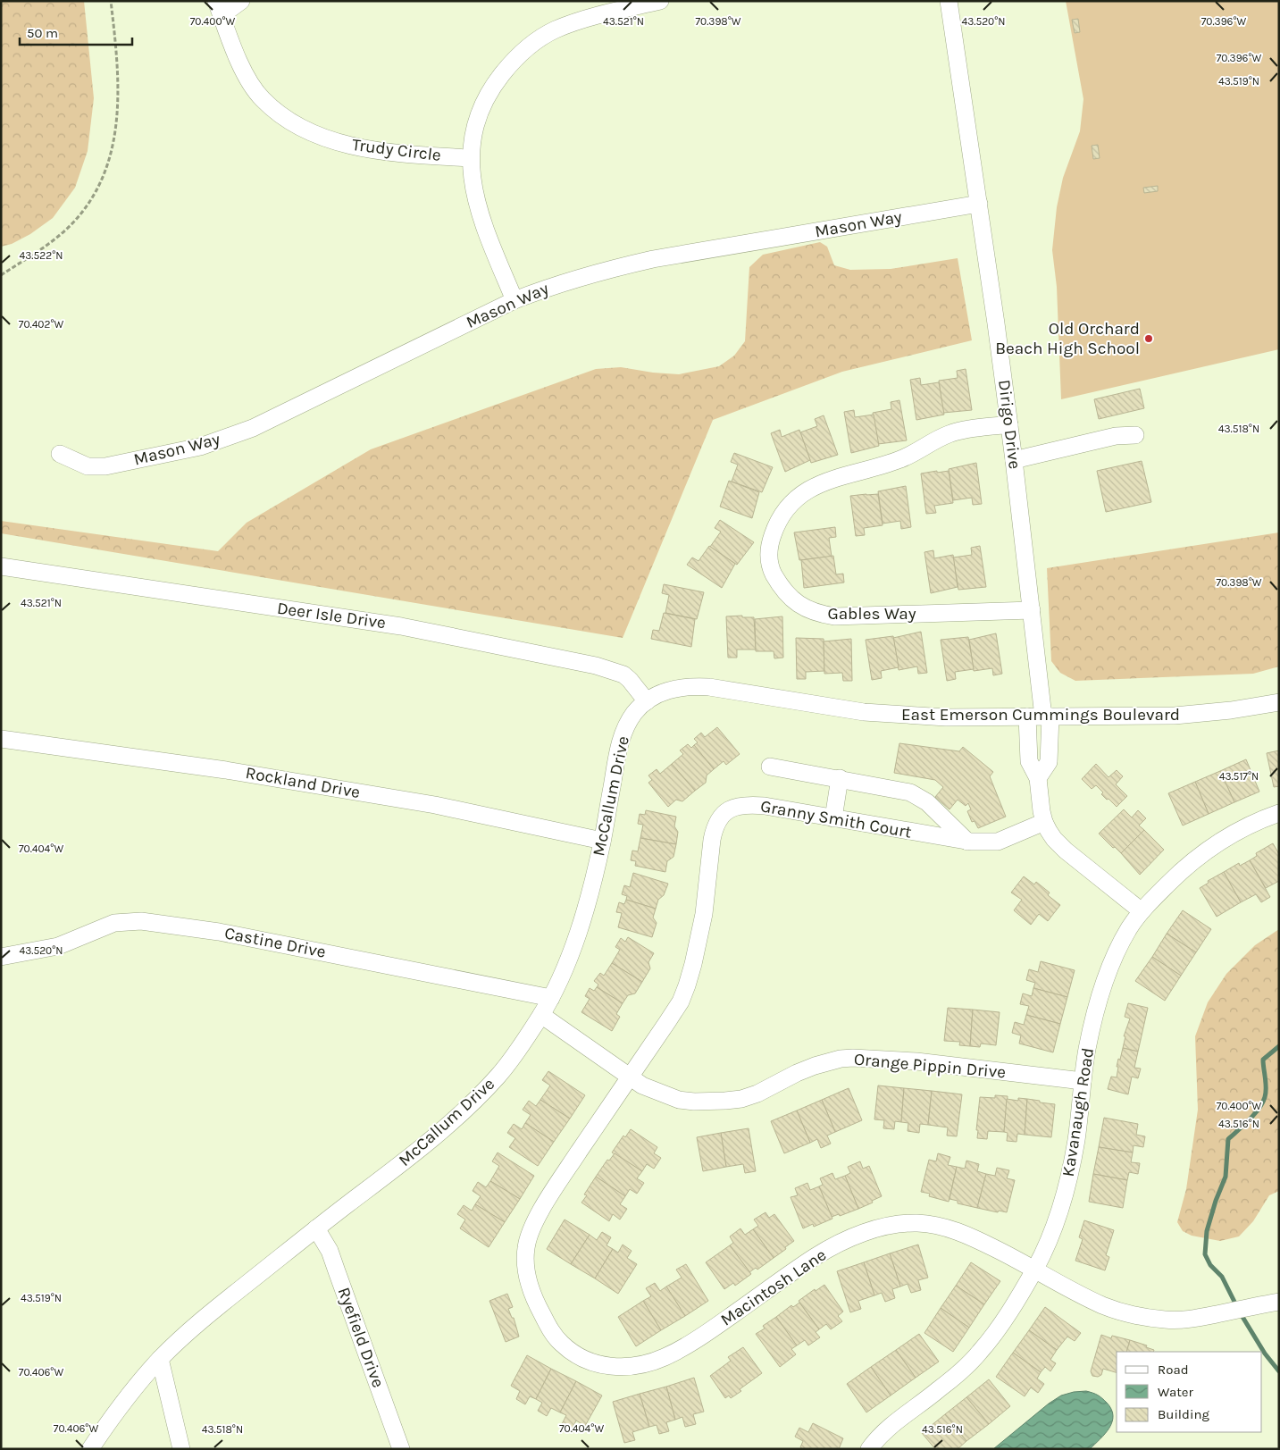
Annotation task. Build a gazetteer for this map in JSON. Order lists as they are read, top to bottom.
{
  "streets": {
    "street": [
      "Trudy Circle",
      "Mason Way",
      "Dirigo Drive",
      "Gables Way",
      "Deer Isle Drive",
      "East Emerson Cummings Boulevard",
      "Rockland Drive",
      "McCallum Drive",
      "Granny Smith Court",
      "Castine Drive",
      "Orange Pippin Drive",
      "Kavanaugh Road",
      "Macintosh Lane",
      "Ryefield Drive"
    ]
  },
  "crossings": [
    ["Mason Way", "Dirigo Drive"],
    ["Dirigo Drive", "Gables Way"],
    ["Dirigo Drive", "East Emerson Cummings Boulevard"],
    ["Deer Isle Drive", "East Emerson Cummings Boulevard"],
    ["Deer Isle Drive", "McCallum Drive"],
    ["East Emerson Cummings Boulevard", "McCallum Drive"],
    ["Rockland Drive", "McCallum Drive"],
    ["McCallum Drive", "Castine Drive"],
    ["McCallum Drive", "Orange Pippin Drive"],
    ["McCallum Drive", "Ryefield Drive"],
    ["Granny Smith Court", "Orange Pippin Drive"],
    ["Granny Smith Court", "Macintosh Lane"],
    ["Orange Pippin Drive", "Kavanaugh Road"],
    ["Orange Pippin Drive", "Macintosh Lane"],
    ["Kavanaugh Road", "Macintosh Lane"]
  ],
  "places": ["Old Orchard Beach High School"],
  "legend": ["Road", "Water", "Building"],
  "scale_bar": "50 m",
  "coordinates": [
    "43.521°N",
    "43.520°N",
    "70.396°W",
    "70.400°W",
    "70.398°W",
    "43.519°N",
    "43.522°N",
    "70.402°W",
    "43.518°N",
    "43.517°N",
    "70.404°W",
    "43.516°N",
    "70.406°W"
  ]
}
